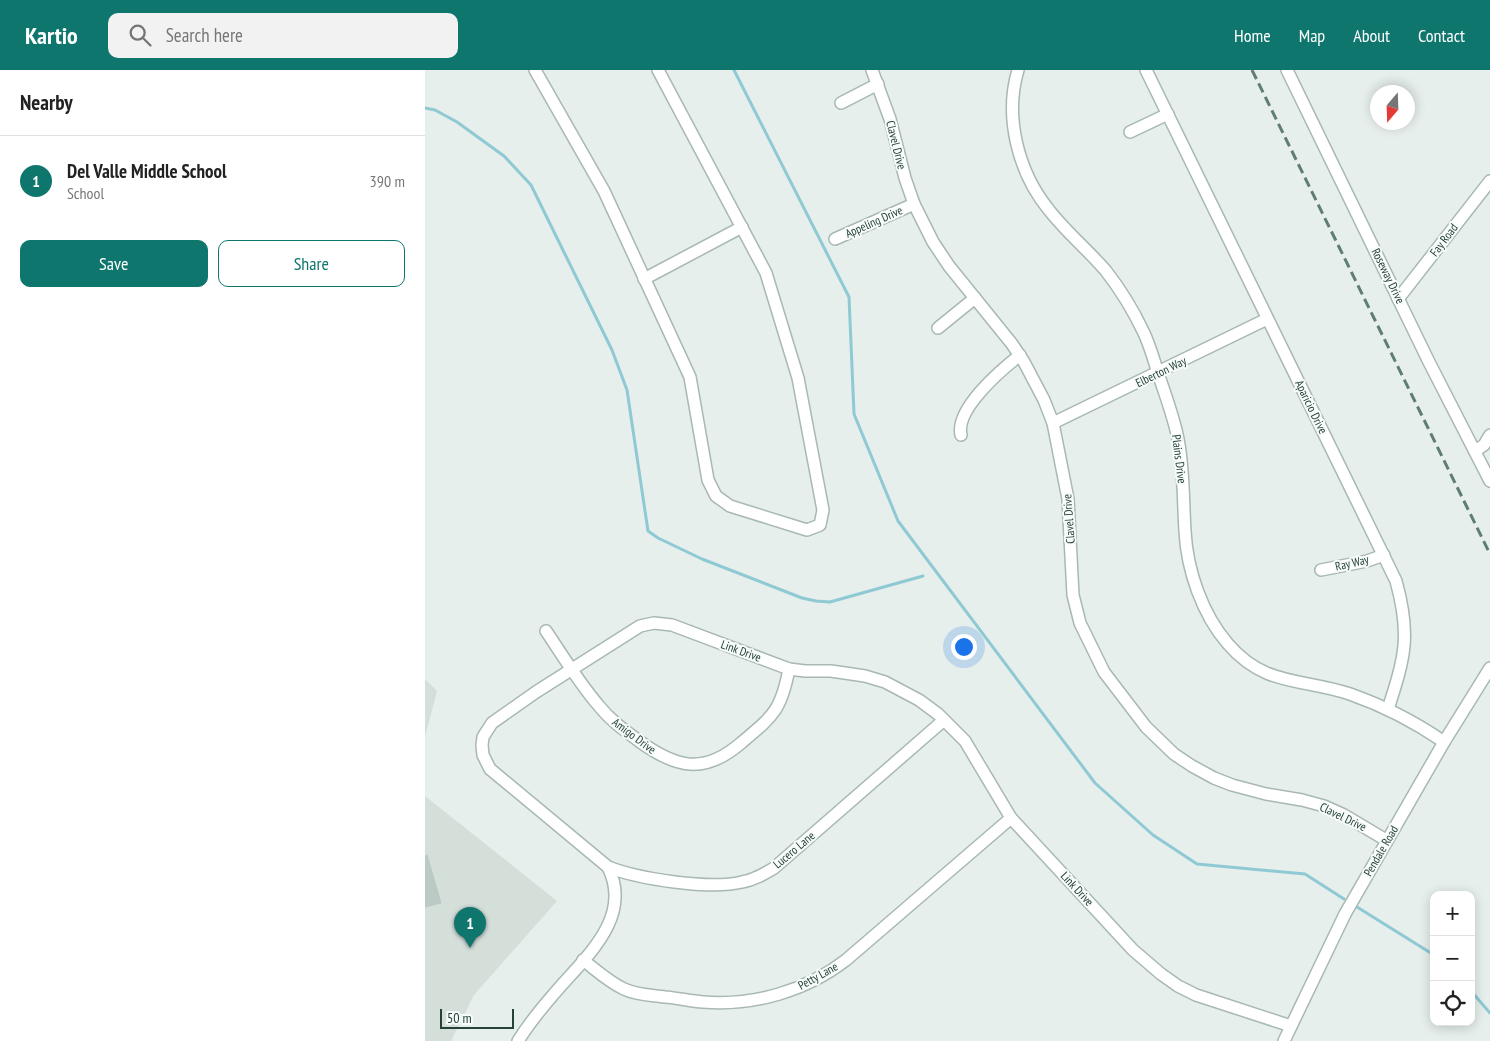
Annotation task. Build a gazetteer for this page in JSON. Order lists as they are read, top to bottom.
{
  "streets": {
    "street": [
      "Clavel Drive",
      "Appeling Drive",
      "Fay Road",
      "Roseway Drive",
      "Elberton Way",
      "Aparicio Drive",
      "Plains Drive",
      "Ray Way",
      "Link Drive",
      "Amigo Drive",
      "Lucero Lane",
      "Pendale Road",
      "Petty Lane"
    ]
  },
  "crossings": [
    ["Clavel Drive", "Appeling Drive"],
    ["Clavel Drive", "Elberton Way"],
    ["Clavel Drive", "Pendale Road"],
    ["Fay Road", "Roseway Drive"],
    ["Elberton Way", "Aparicio Drive"],
    ["Elberton Way", "Plains Drive"],
    ["Aparicio Drive", "Plains Drive"],
    ["Aparicio Drive", "Ray Way"],
    ["Plains Drive", "Pendale Road"],
    ["Link Drive", "Amigo Drive"],
    ["Link Drive", "Lucero Lane"],
    ["Link Drive", "Pendale Road"],
    ["Link Drive", "Petty Lane"]
  ],
  "scale_bar": "50 m",
  "north": "bottom",
  "page": {
    "header": "Kartio",
    "search": "Search here",
    "nav": [
      "Home",
      "Map",
      "About",
      "Contact"
    ],
    "heading": "Nearby",
    "list": [
      {
        "mark": "1",
        "name": "Del Valle Middle School",
        "note": "School",
        "value": "390 m"
      }
    ],
    "buttons": ["Save", "Share"],
    "map_buttons": ["+", "−"],
    "pins": "1",
    "scale": "50 m"
  }
}
